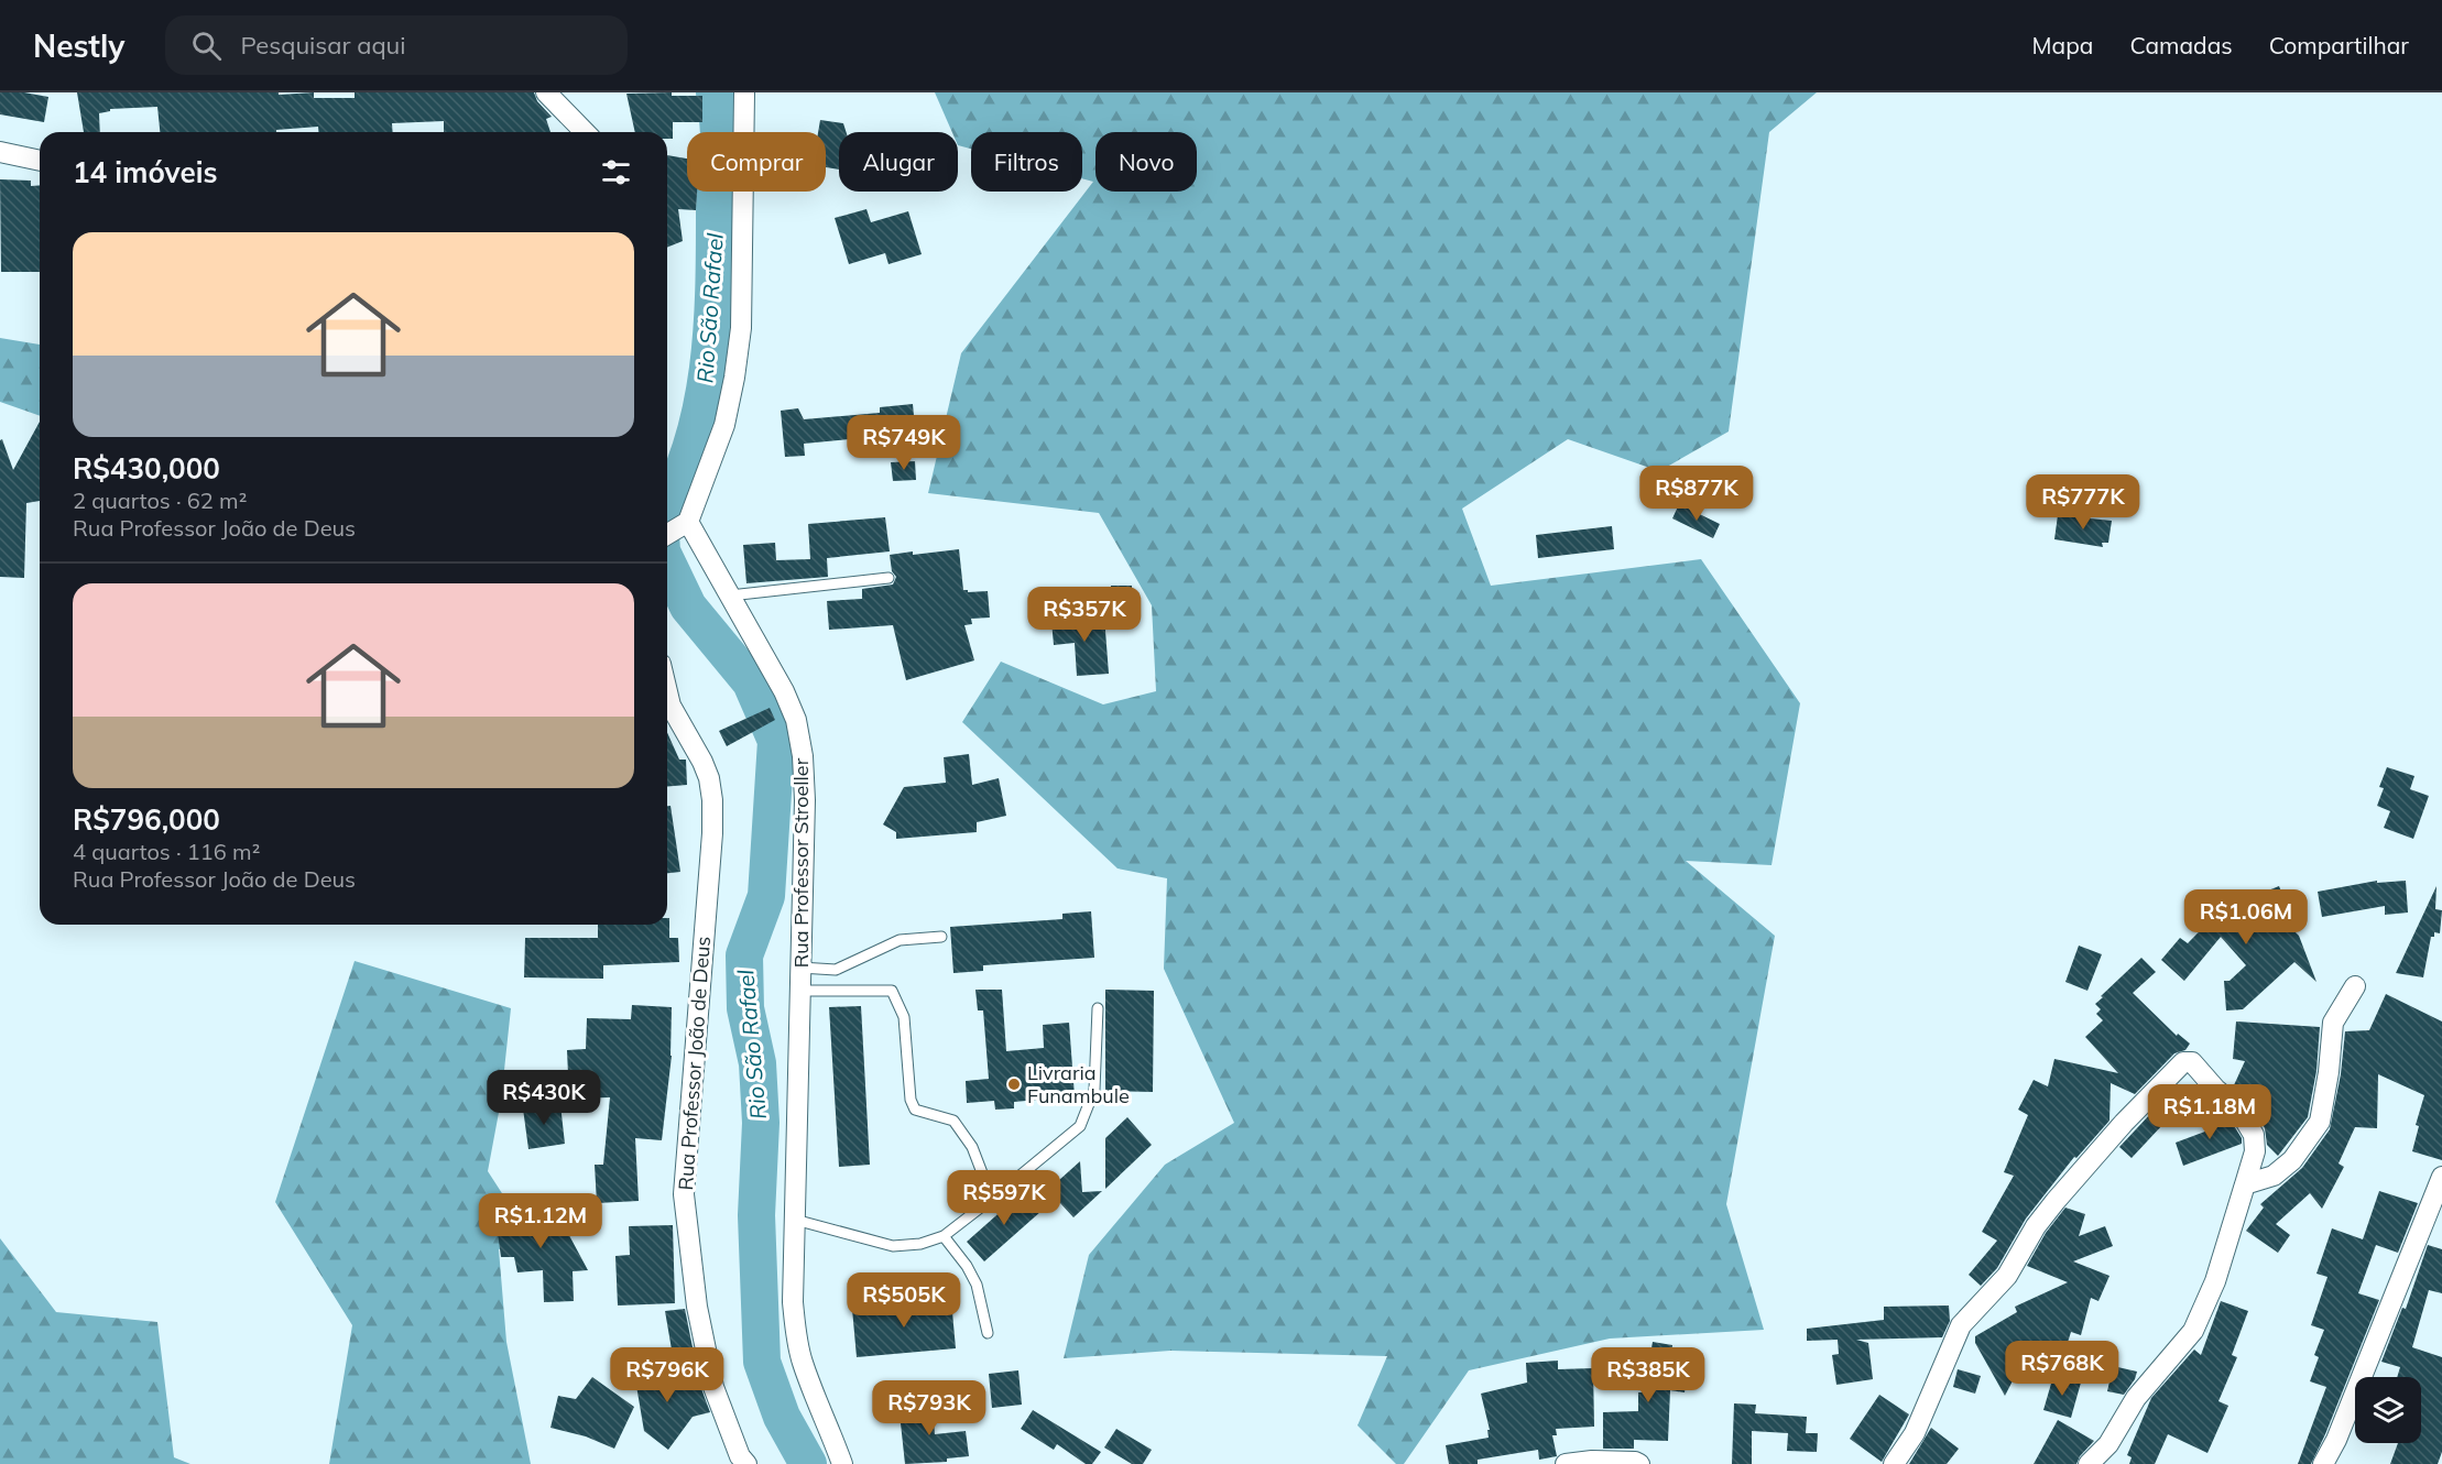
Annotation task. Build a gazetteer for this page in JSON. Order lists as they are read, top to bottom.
{
  "streets": {
    "street": ["Rua Professor Stroeller", "Rua Professor João de Deus"]
  },
  "water": ["Rio São Rafael"],
  "places": ["Livraria Funambule"],
  "page": {
    "header": "Nestly",
    "search": "Pesquisar aqui",
    "nav": ["Mapa", "Camadas", "Compartilhar"],
    "chip": [
      "Comprar",
      "Alugar",
      "Filtros",
      "Novo"
    ],
    "heading": "14 imóveis",
    "list": [
      {
        "name": "R$430,000",
        "note": "2 quartos · 62 m² · Rua Professor João de Deus"
      },
      {
        "name": "R$796,000",
        "note": "4 quartos · 116 m² · Rua Professor João de Deus"
      }
    ],
    "price": [
      "R$749K",
      "R$877K",
      "R$777K",
      "R$357K",
      "R$1.06M",
      "R$430K",
      "R$1.18M",
      "R$597K",
      "R$1.12M",
      "R$505K",
      "R$768K",
      "R$796K",
      "R$385K",
      "R$793K"
    ]
  }
}
